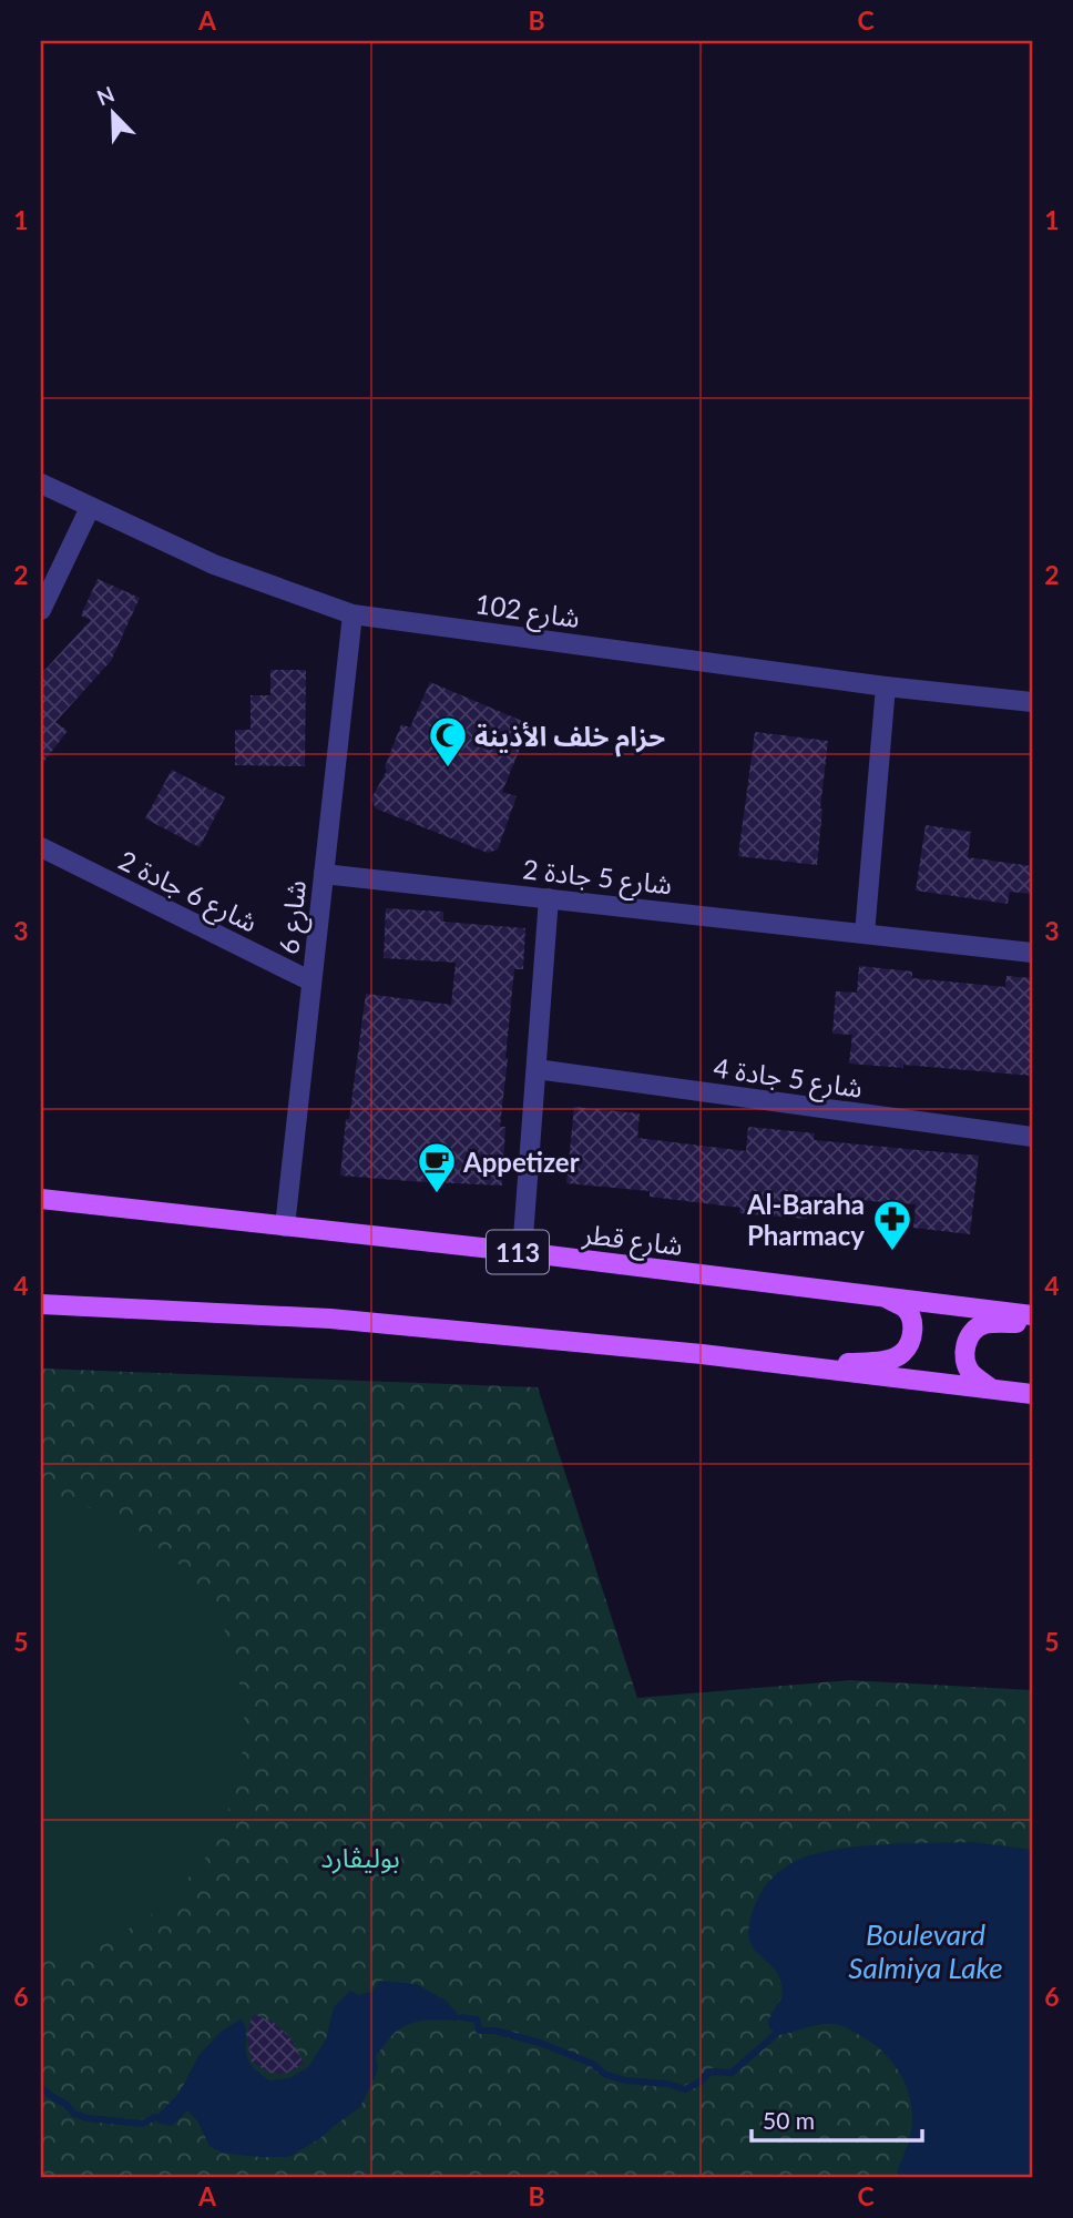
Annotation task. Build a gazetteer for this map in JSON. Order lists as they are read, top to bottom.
{
  "streets": {
    "main road": ["شارع قطر", "113"],
    "street": [
      "شارع 102",
      "شارع 5 جادة 2",
      "شارع 6 جادة 2",
      "شارع 6",
      "شارع 5 جادة 4"
    ]
  },
  "crossings": [
    ["شارع 102", "شارع 6"],
    ["شارع 5 جادة 2", "شارع 6"],
    ["شارع 6 جادة 2", "شارع 6"],
    ["شارع 6", "شارع قطر"]
  ],
  "water": ["Boulevard Salmiya Lake"],
  "parks": ["بوليڤارد"],
  "places": {
    "mosque": ["حزام خلف الأذينة"],
    "cafe": ["Appetizer"],
    "pharmacy": ["Al-Baraha Pharmacy"]
  },
  "scale_bar": "50 m",
  "north": "top left",
  "grid": {
    "columns": ["A", "B", "C"],
    "rows": [
      "1",
      "2",
      "3",
      "4",
      "5",
      "6"
    ]
  }
}
